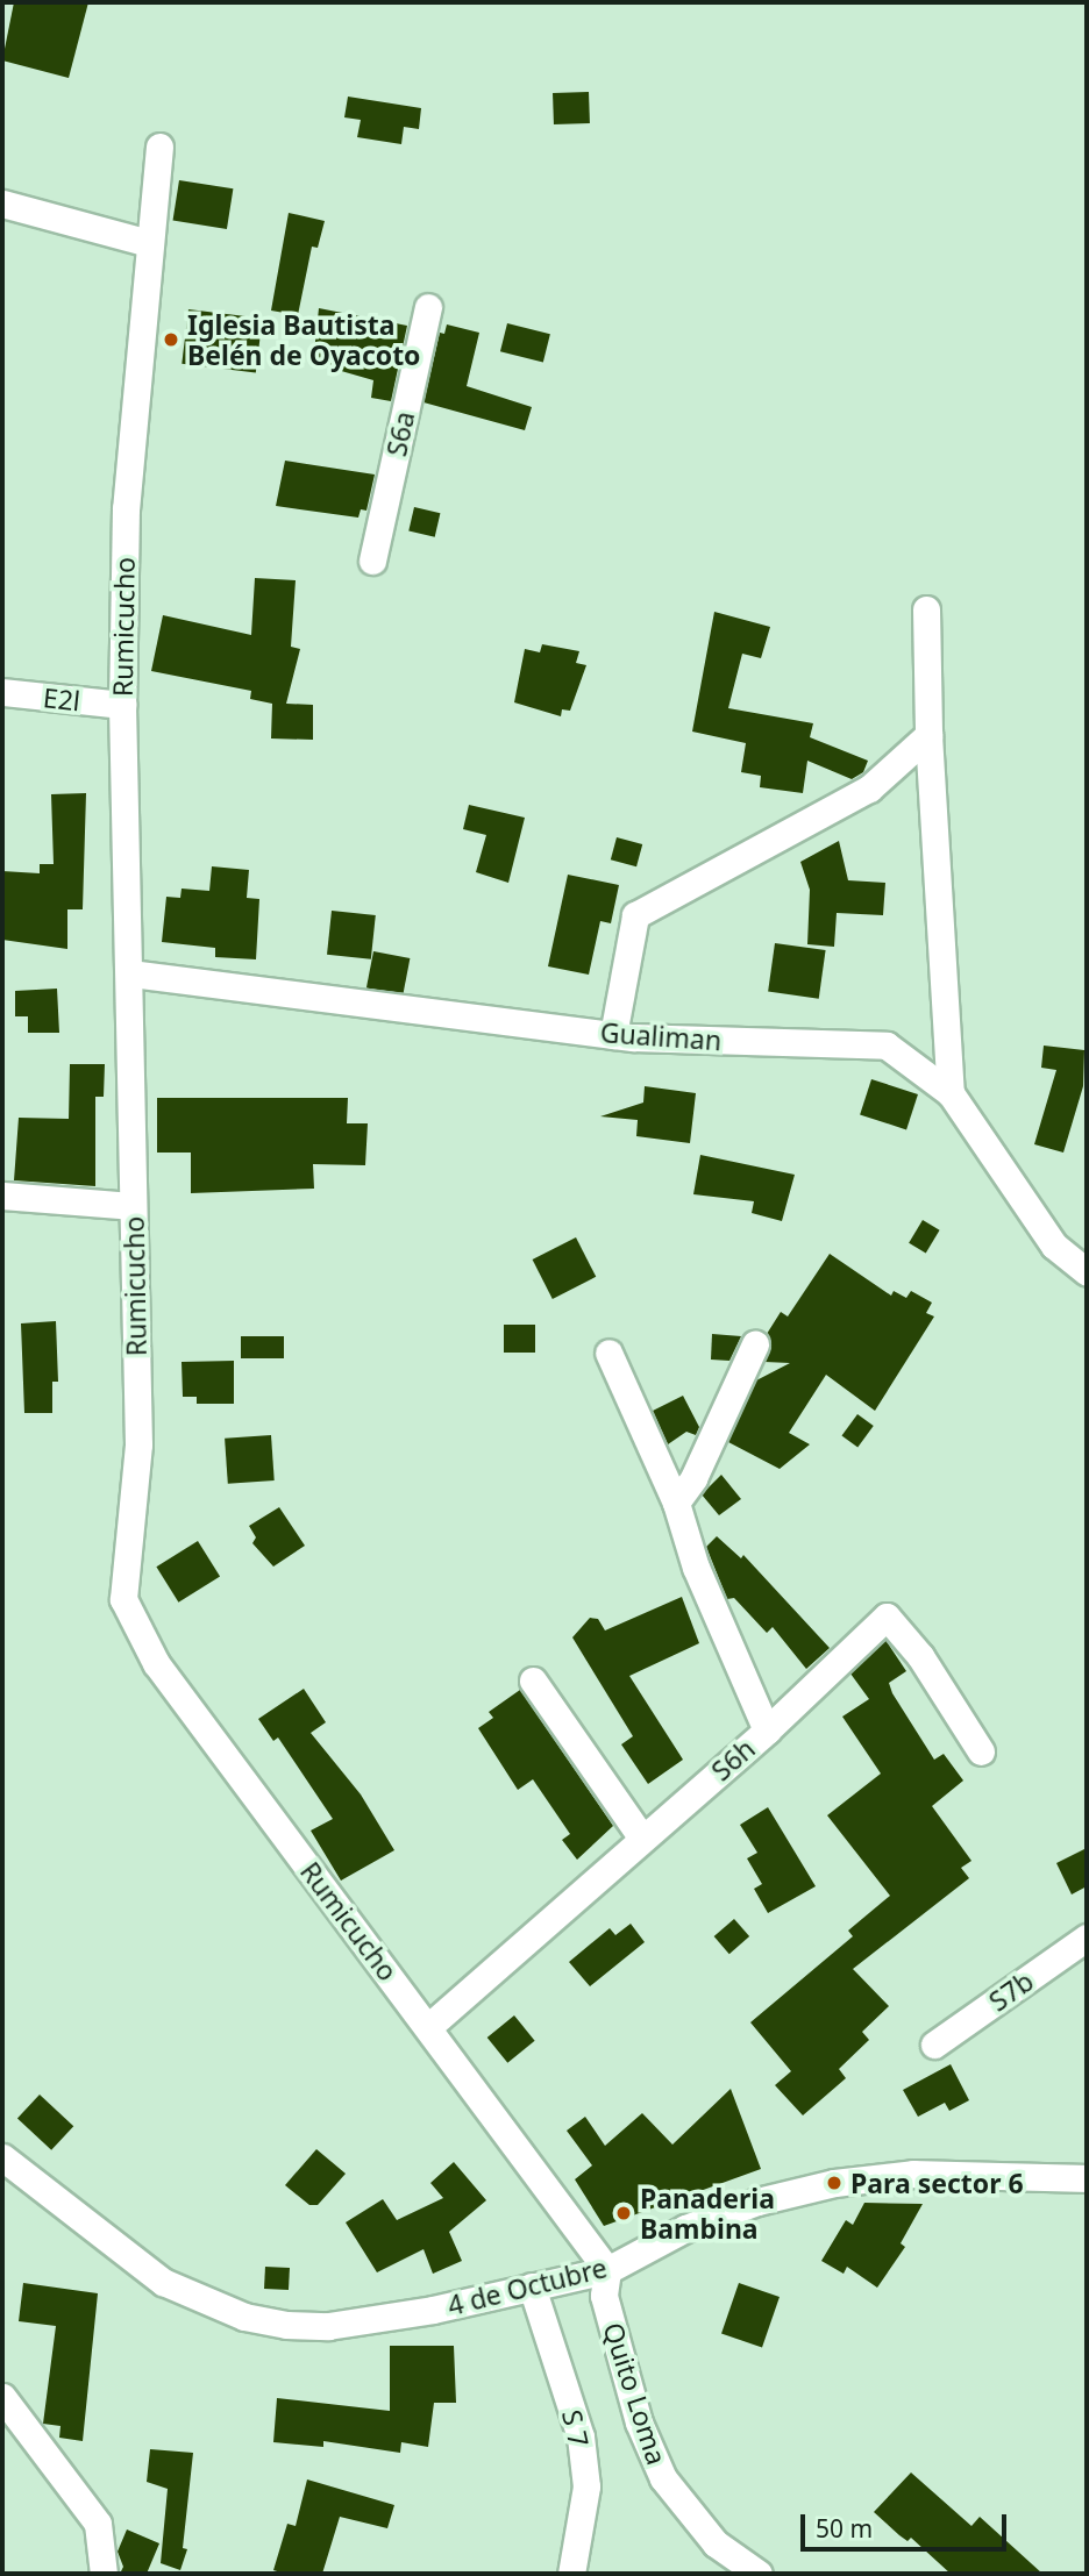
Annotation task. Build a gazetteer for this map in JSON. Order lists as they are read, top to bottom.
{
  "streets": {
    "street": [
      "S6a",
      "Rumicucho",
      "E2l",
      "Gualiman",
      "S6h",
      "S7b",
      "4 de Octubre",
      "Quito Loma",
      "S 7"
    ]
  },
  "crossings": [
    ["Rumicucho", "E2l"],
    ["Rumicucho", "Gualiman"],
    ["Rumicucho", "S6h"],
    ["Rumicucho", "4 de Octubre"],
    ["Rumicucho", "Quito Loma"],
    ["4 de Octubre", "Quito Loma"],
    ["4 de Octubre", "S 7"]
  ],
  "places": ["Iglesia Bautista Belén de Oyacoto", "Para sector 6", "Panaderia Bambina"],
  "scale_bar": "50 m"
}
